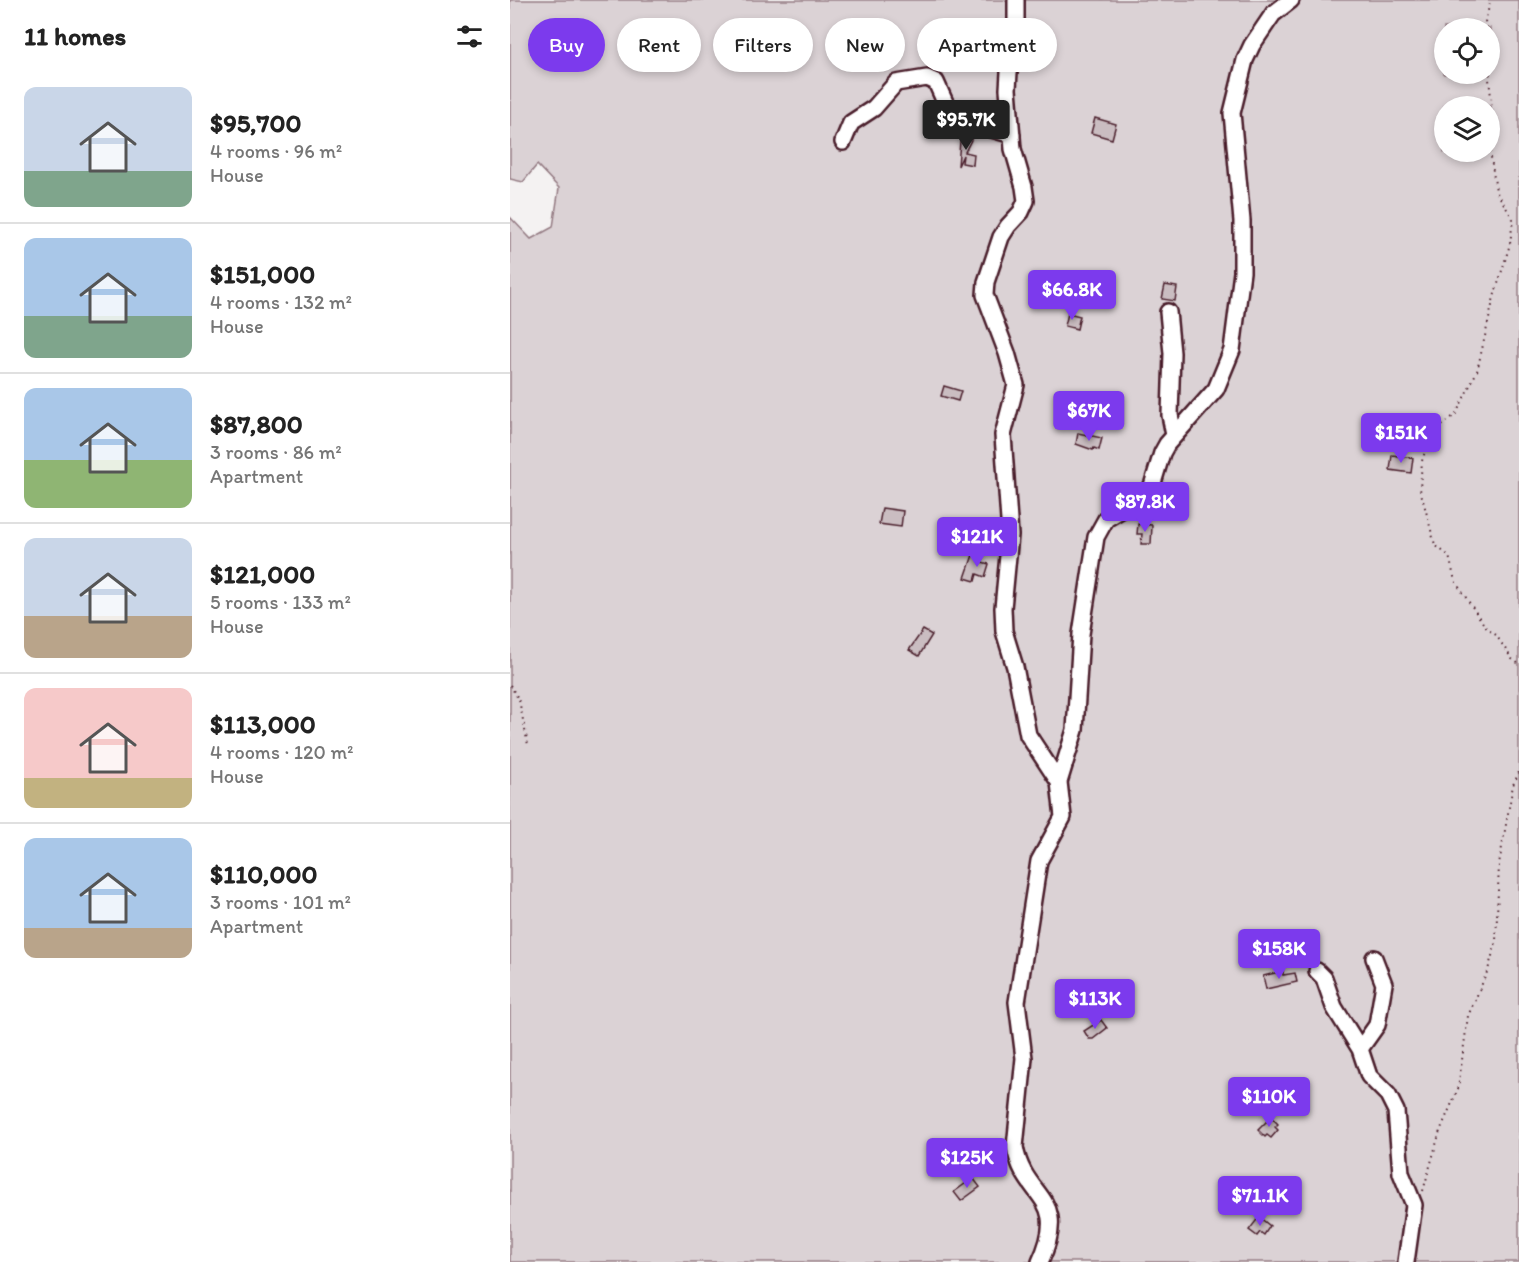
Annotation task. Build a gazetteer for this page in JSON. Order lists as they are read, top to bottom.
{
  "page": {
    "heading": "11 homes",
    "chip": [
      "Buy",
      "Rent",
      "Filters",
      "New",
      "Apartment"
    ],
    "list": [
      {
        "name": "$95,700",
        "note": "4 rooms · 96 m² · House"
      },
      {
        "name": "$151,000",
        "note": "4 rooms · 132 m² · House"
      },
      {
        "name": "$87,800",
        "note": "3 rooms · 86 m² · Apartment"
      },
      {
        "name": "$121,000",
        "note": "5 rooms · 133 m² · House"
      },
      {
        "name": "$113,000",
        "note": "4 rooms · 120 m² · House"
      },
      {
        "name": "$110,000",
        "note": "3 rooms · 101 m² · Apartment"
      }
    ],
    "price": [
      "$95.7K",
      "$66.8K",
      "$67K",
      "$151K",
      "$87.8K",
      "$121K",
      "$158K",
      "$113K",
      "$110K",
      "$125K",
      "$71.1K"
    ]
  }
}
